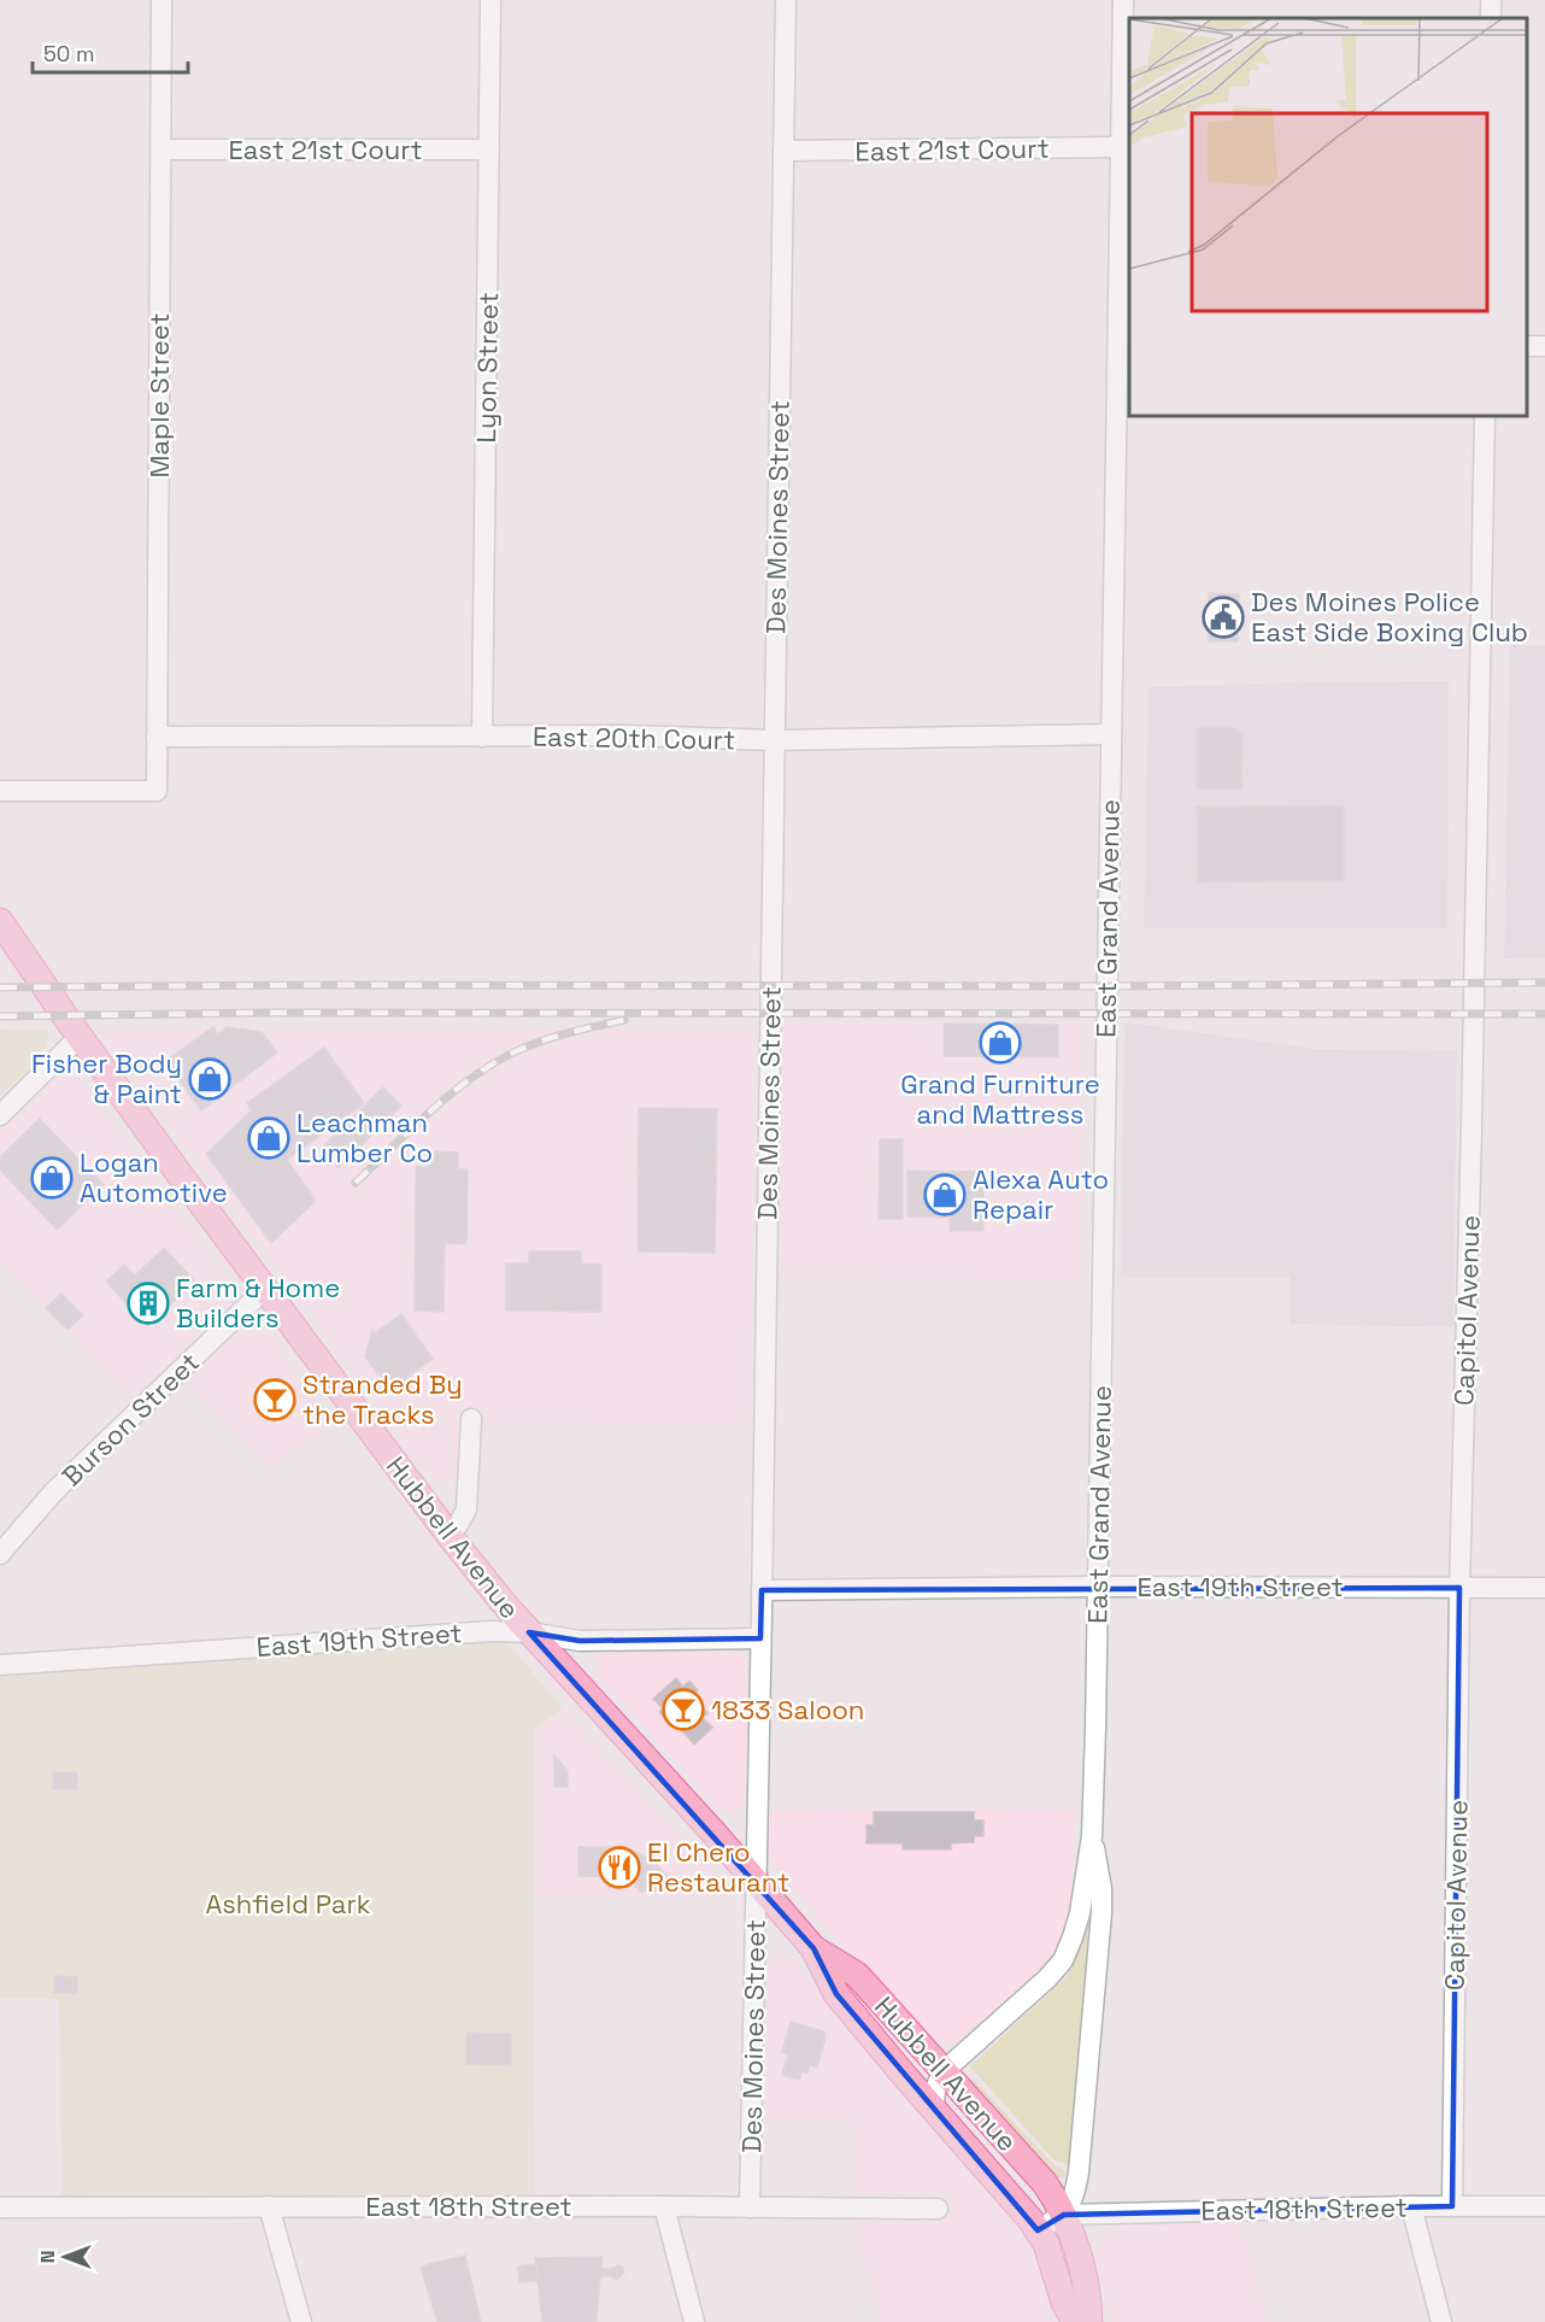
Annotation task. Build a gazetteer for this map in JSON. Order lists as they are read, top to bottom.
{
  "streets": {
    "main road": ["Hubbell Avenue"],
    "street": [
      "East 21st Court",
      "Lyon Street",
      "Maple Street",
      "Des Moines Street",
      "East 20th Court",
      "East Grand Avenue",
      "Capitol Avenue",
      "Burson Street",
      "East 19th Street",
      "East 18th Street"
    ]
  },
  "crossings": [
    ["East 21st Court", "Lyon Street"],
    ["East 21st Court", "Maple Street"],
    ["East 21st Court", "Des Moines Street"],
    ["East 21st Court", "East Grand Avenue"],
    ["Lyon Street", "East 20th Court"],
    ["Maple Street", "East 20th Court"],
    ["Des Moines Street", "East 20th Court"],
    ["Des Moines Street", "Hubbell Avenue"],
    ["Des Moines Street", "East 19th Street"],
    ["Des Moines Street", "East 18th Street"],
    ["East 20th Court", "East Grand Avenue"],
    ["East Grand Avenue", "Hubbell Avenue"],
    ["East Grand Avenue", "East 19th Street"],
    ["East Grand Avenue", "East 18th Street"],
    ["Capitol Avenue", "East 19th Street"],
    ["Capitol Avenue", "East 18th Street"],
    ["Burson Street", "Hubbell Avenue"],
    ["Hubbell Avenue", "East 19th Street"],
    ["Hubbell Avenue", "East 18th Street"]
  ],
  "parks": ["Ashfield Park"],
  "places": {
    "public building": ["Des Moines Police East Side Boxing Club"],
    "shop": [
      "Grand Furniture and Mattress",
      "Fisher Body & Paint",
      "Leachman Lumber Co",
      "Logan Automotive",
      "Alexa Auto Repair"
    ],
    "building": ["Farm & Home Builders"],
    "bar": ["Stranded By the Tracks", "1833 Saloon"],
    "restaurant": ["El Chero Restaurant"]
  },
  "scale_bar": "50 m",
  "north": "left"
}
